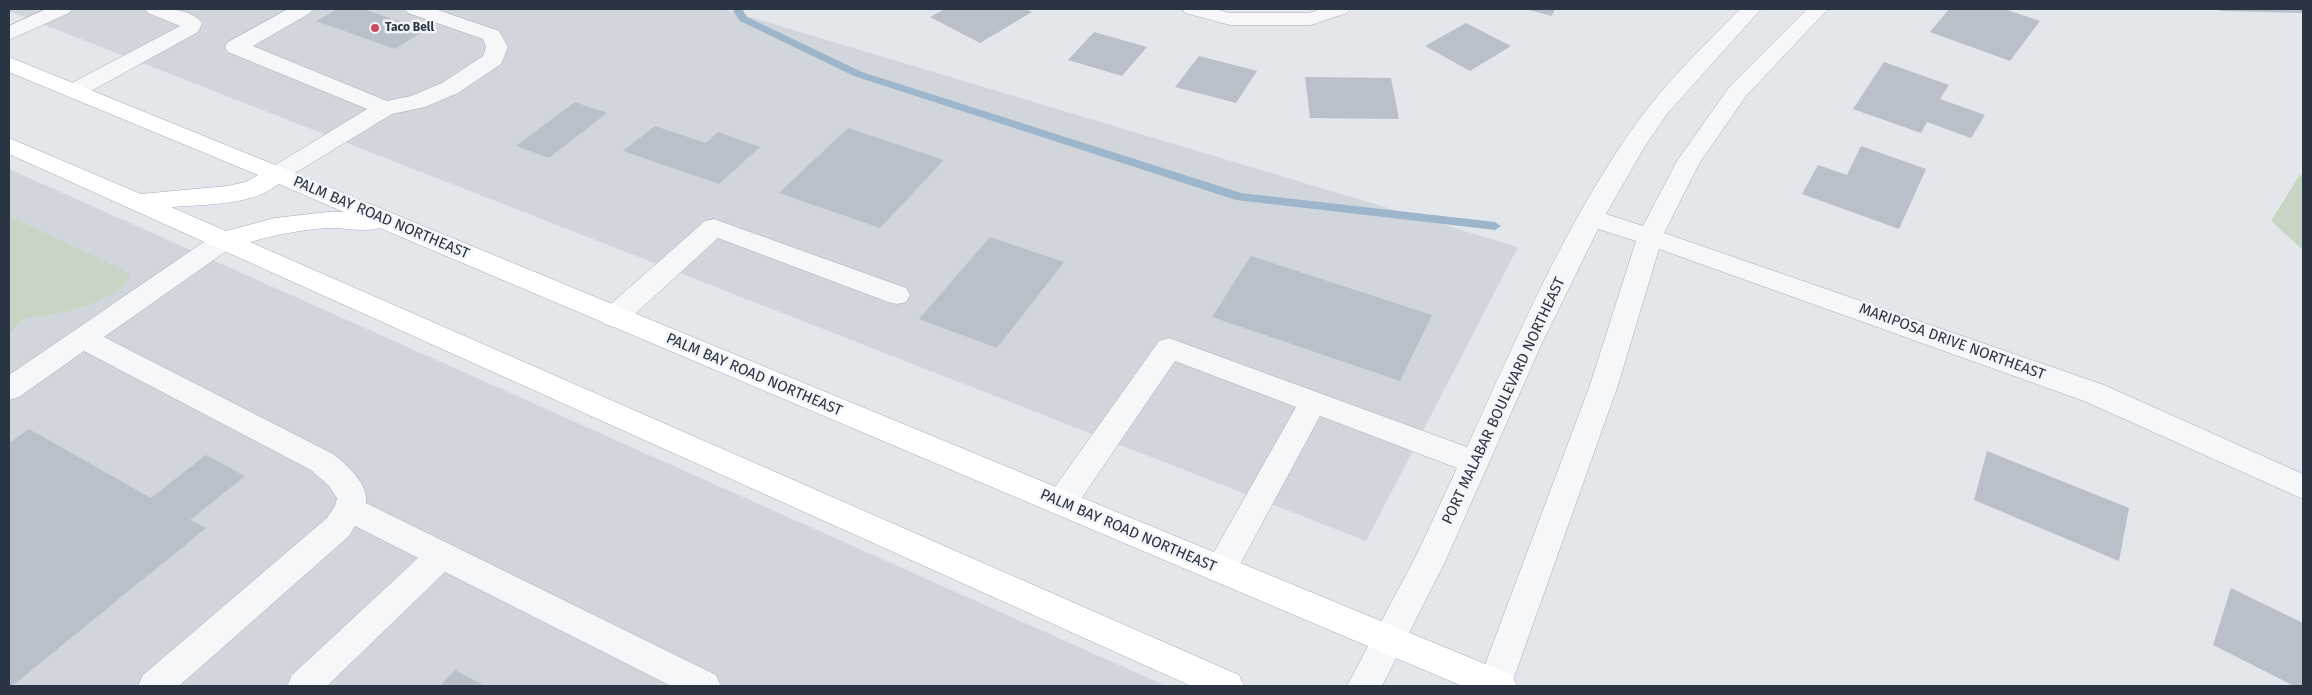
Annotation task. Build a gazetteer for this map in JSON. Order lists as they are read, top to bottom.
{
  "streets": {
    "main road": ["PALM BAY ROAD NORTHEAST"],
    "street": ["MARIPOSA DRIVE NORTHEAST", "PORT MALABAR BOULEVARD NORTHEAST"]
  },
  "crossings": [
    ["PALM BAY ROAD NORTHEAST", "PORT MALABAR BOULEVARD NORTHEAST"],
    ["MARIPOSA DRIVE NORTHEAST", "PORT MALABAR BOULEVARD NORTHEAST"]
  ],
  "places": ["Taco Bell"]
}
